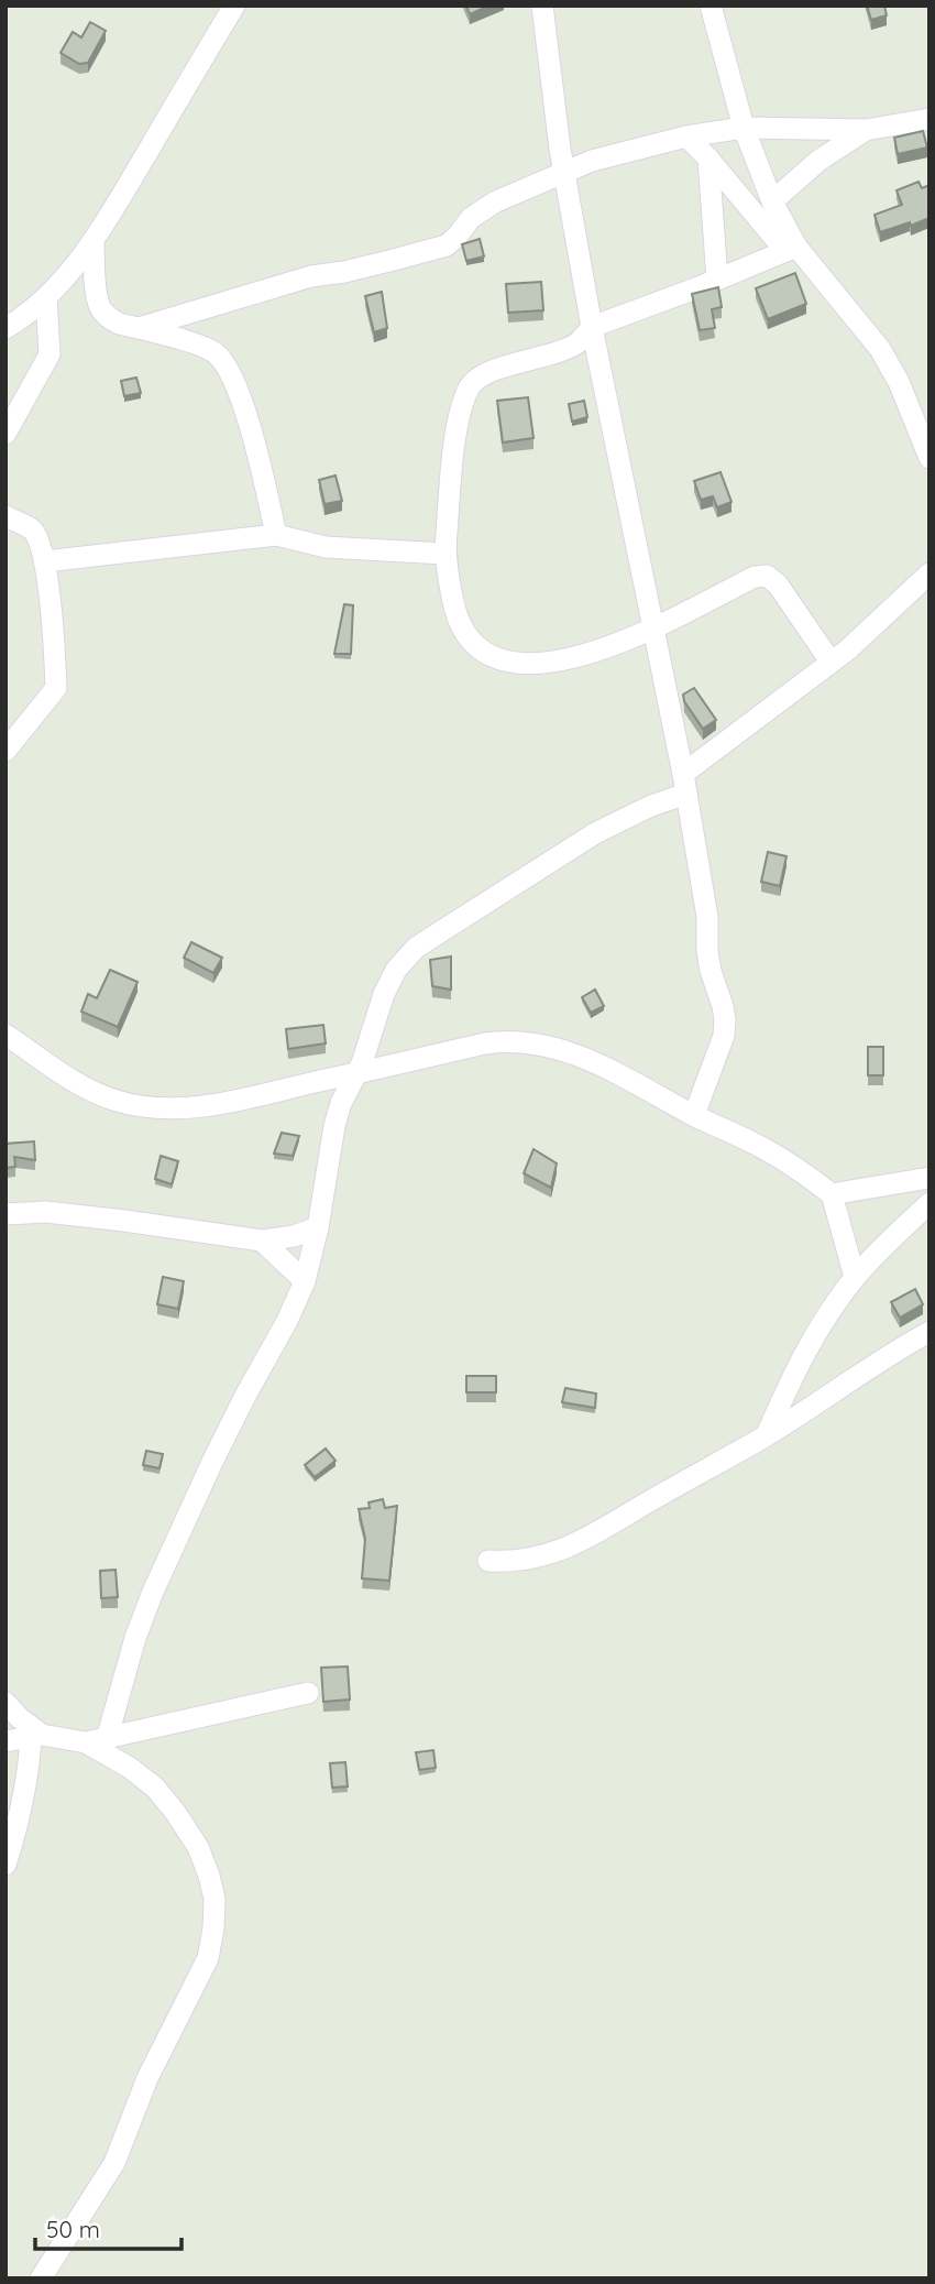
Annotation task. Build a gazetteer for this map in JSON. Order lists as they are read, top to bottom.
{
  "scale_bar": "50 m"
}
